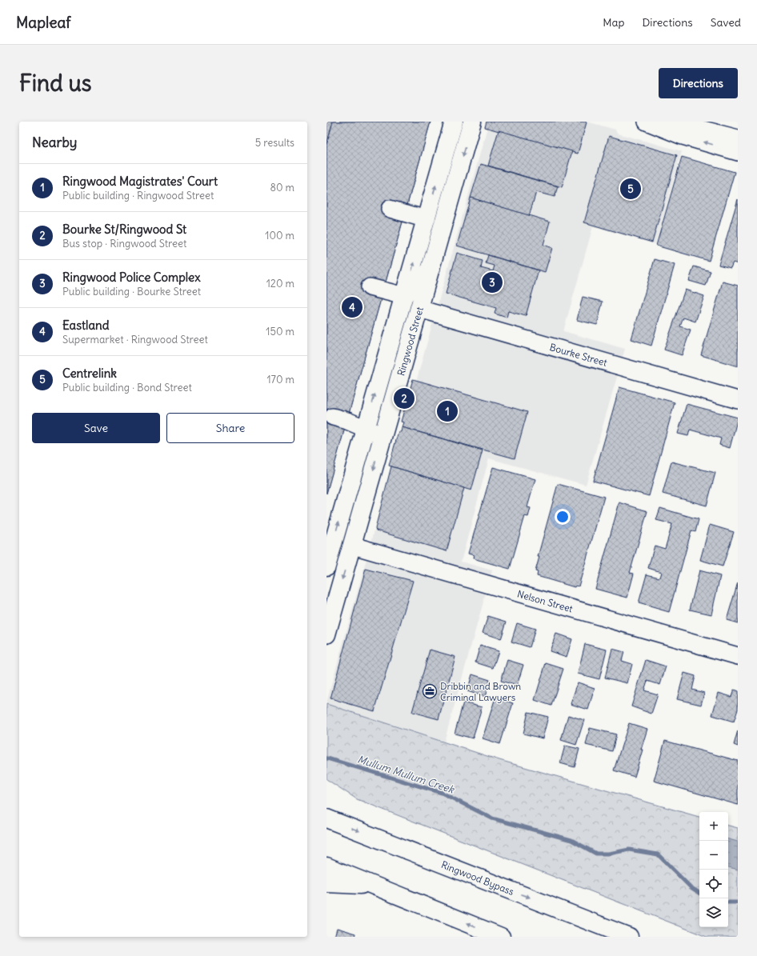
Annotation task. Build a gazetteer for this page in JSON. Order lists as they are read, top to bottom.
{
  "streets": {
    "main road": ["Ringwood Street", "Ringwood Bypass"],
    "street": ["Bourke Street", "Nelson Street"]
  },
  "crossings": [
    ["Ringwood Street", "Bourke Street"],
    ["Ringwood Street", "Nelson Street"]
  ],
  "water": ["Mullum Mullum Creek"],
  "places": {
    "office": ["Dribbin and Brown Criminal Lawyers"]
  },
  "page": {
    "header": "Mapleaf",
    "nav": ["Map", "Directions", "Saved"],
    "buttons": [
      "Directions",
      ["Save", "Share"]
    ],
    "title": "Find us",
    "heading": ["Nearby", "5 results"],
    "list": [
      {
        "mark": "1",
        "name": "Ringwood Magistrates' Court",
        "note": "Public building · Ringwood Street",
        "value": "80 m"
      },
      {
        "mark": "2",
        "name": "Bourke St/Ringwood St",
        "note": "Bus stop · Ringwood Street",
        "value": "100 m"
      },
      {
        "mark": "3",
        "name": "Ringwood Police Complex",
        "note": "Public building · Bourke Street",
        "value": "120 m"
      },
      {
        "mark": "4",
        "name": "Eastland",
        "note": "Supermarket · Ringwood Street",
        "value": "150 m"
      },
      {
        "mark": "5",
        "name": "Centrelink",
        "note": "Public building · Bond Street",
        "value": "170 m"
      }
    ],
    "pins": [
      "5",
      "3",
      "4",
      "2",
      "1"
    ],
    "map_buttons": ["+", "−"]
  }
}
